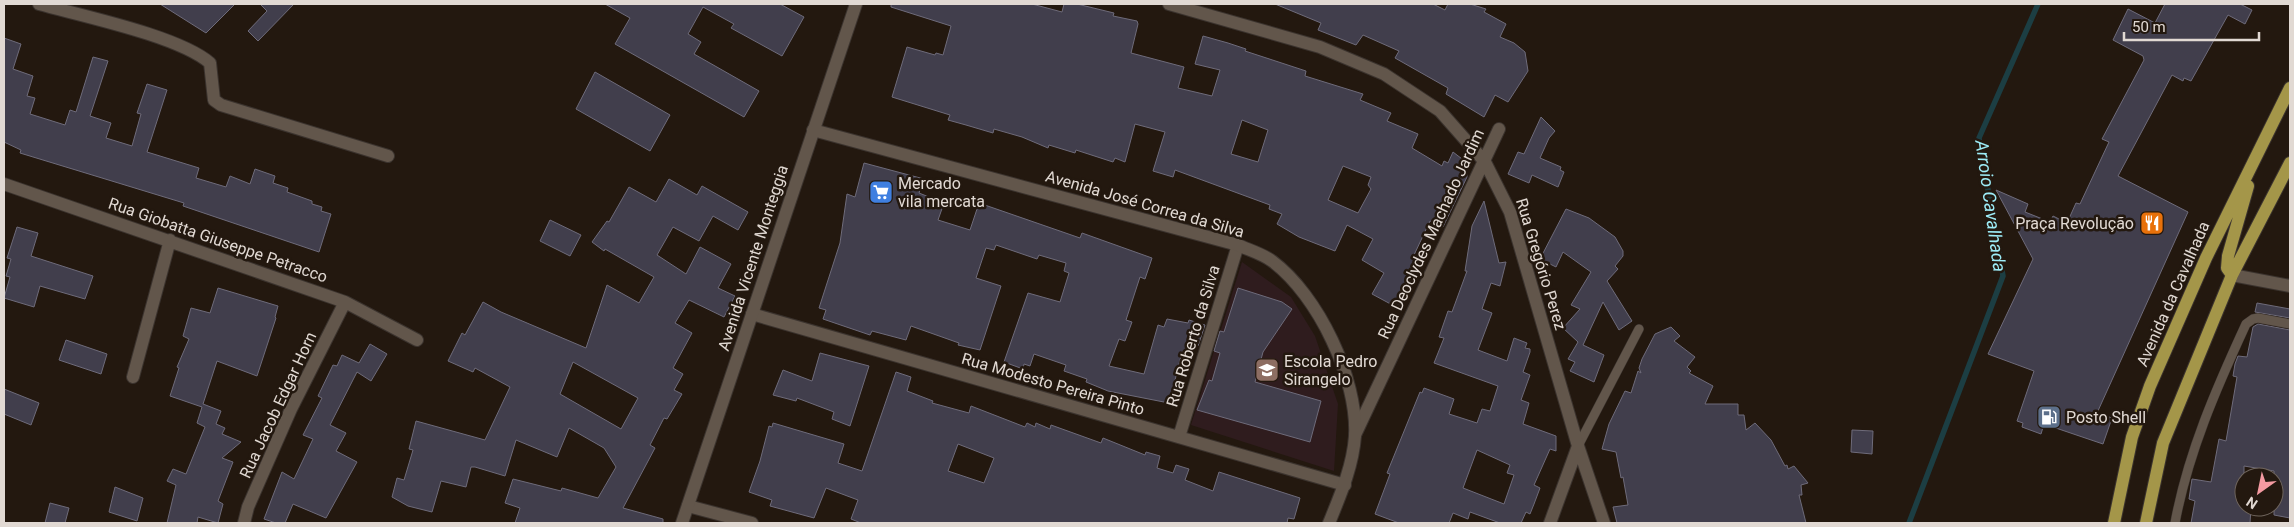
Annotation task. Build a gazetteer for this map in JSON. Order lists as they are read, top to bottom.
{
  "streets": {
    "main road": ["Avenida da Cavalhada"],
    "street": [
      "Avenida José Correa da Silva",
      "Rua Deoclydes Machado Jardim",
      "Rua Giobatta Giuseppe Petracco",
      "Avenida Vicente Monteggia",
      "Rua Gregório Perez",
      "Rua Roberto da Silva",
      "Rua Modesto Pereira Pinto",
      "Rua Jacob Edgar Horn"
    ]
  },
  "crossings": [
    ["Avenida José Correa da Silva", "Rua Deoclydes Machado Jardim"],
    ["Avenida José Correa da Silva", "Avenida Vicente Monteggia"],
    ["Avenida José Correa da Silva", "Rua Roberto da Silva"],
    ["Avenida José Correa da Silva", "Rua Modesto Pereira Pinto"],
    ["Rua Deoclydes Machado Jardim", "Rua Gregório Perez"],
    ["Rua Giobatta Giuseppe Petracco", "Rua Jacob Edgar Horn"],
    ["Avenida Vicente Monteggia", "Rua Modesto Pereira Pinto"],
    ["Rua Roberto da Silva", "Rua Modesto Pereira Pinto"]
  ],
  "water": ["Arroio Cavalhada"],
  "places": {
    "supermarket": ["Mercado vila mercata"],
    "restaurant": ["Praça Revolução"],
    "school or university": ["Escola Pedro Sirangelo"],
    "fuel station": ["Posto Shell"]
  },
  "scale_bar": "50 m",
  "north": "bottom left"
}
